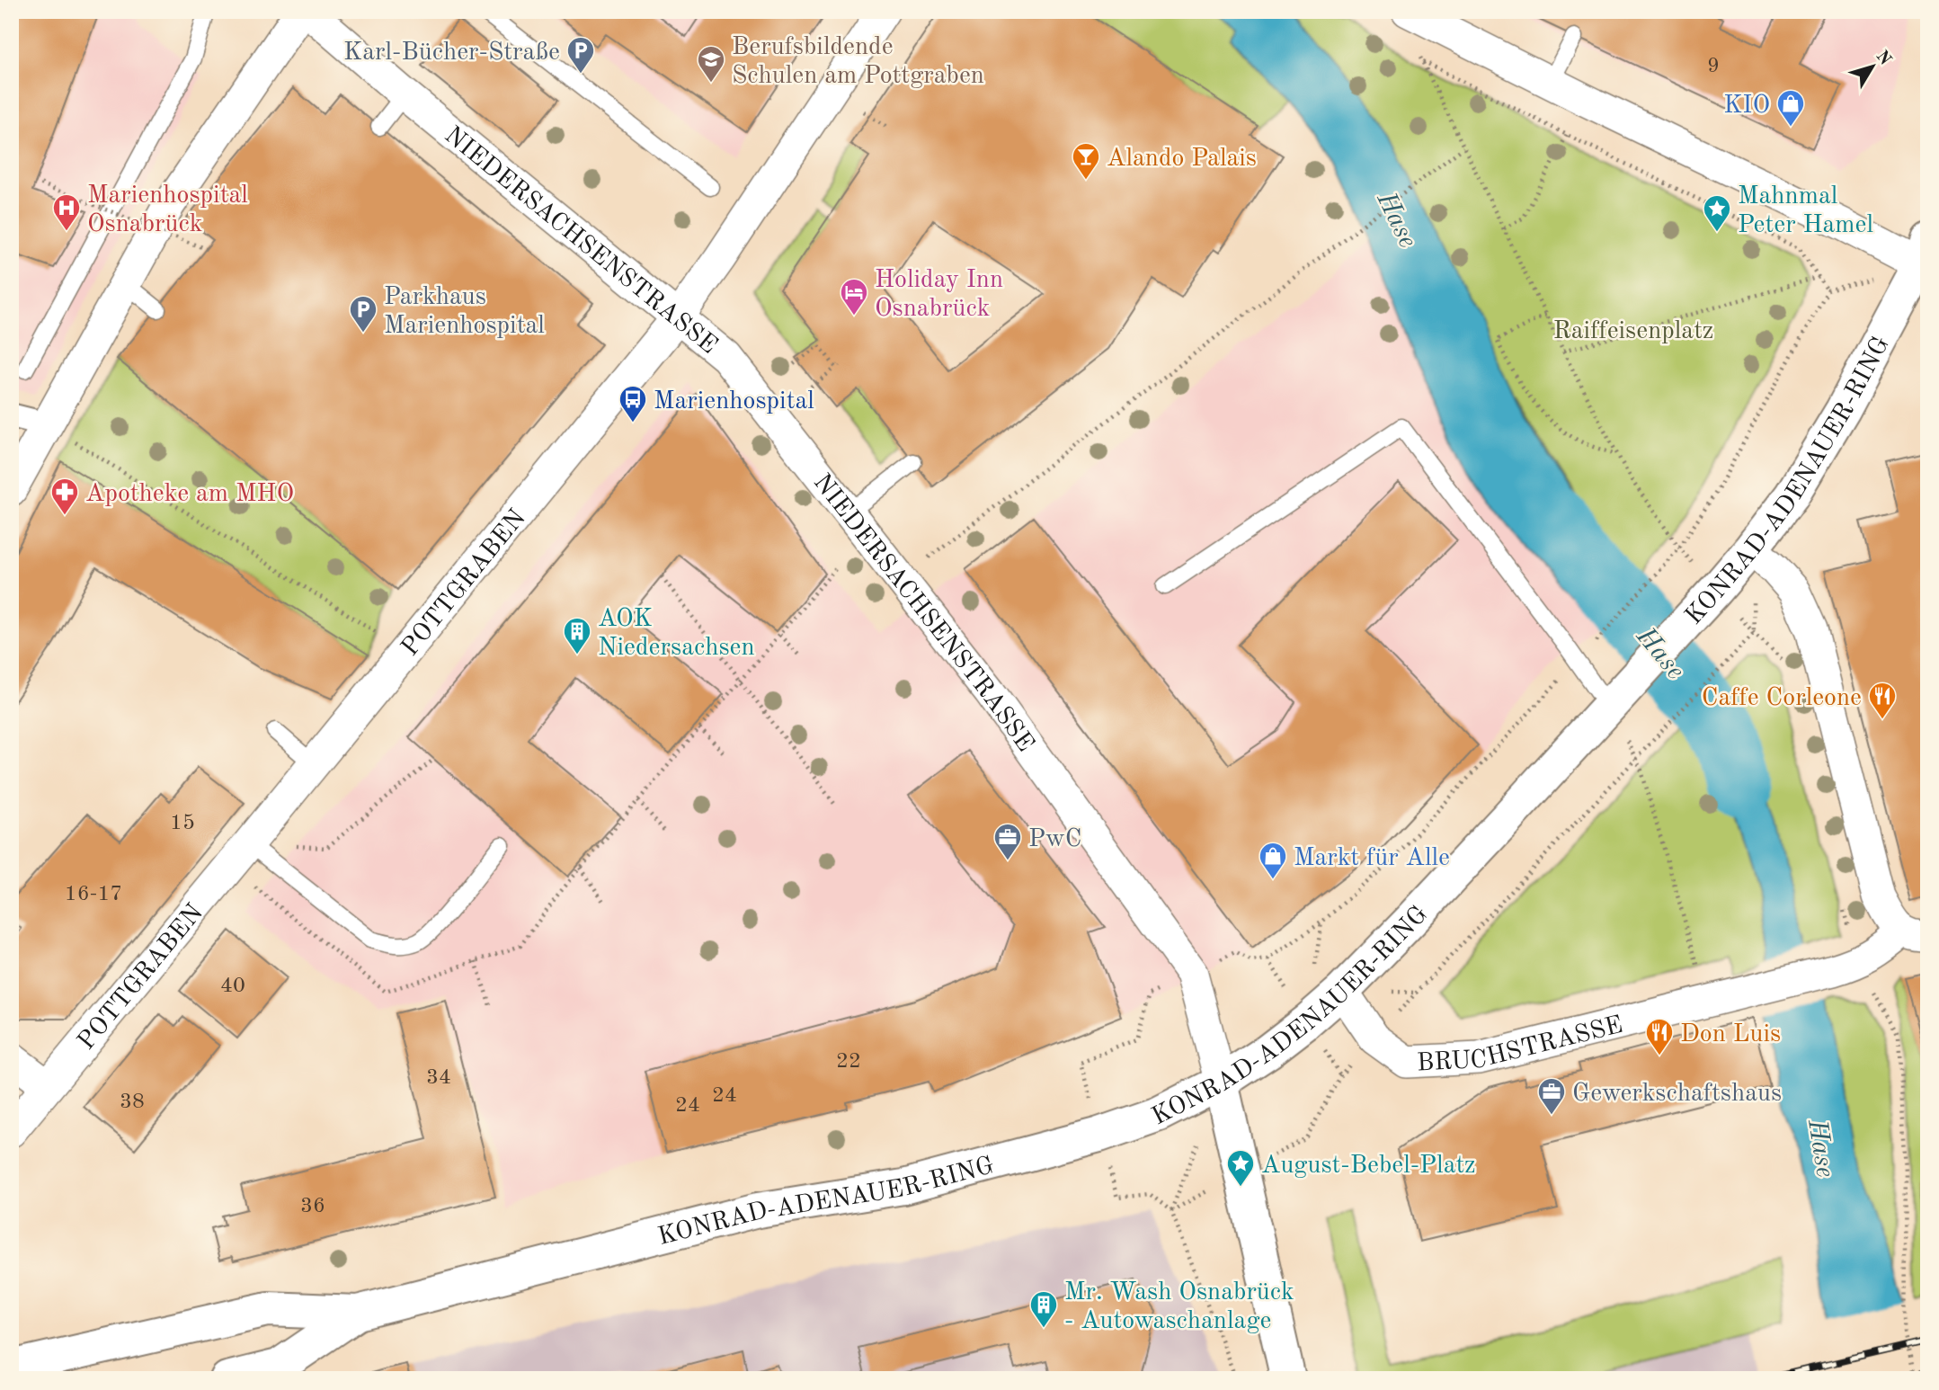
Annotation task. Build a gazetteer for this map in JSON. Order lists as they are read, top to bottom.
{
  "streets": {
    "main road": ["NIEDERSACHSENSTRASSE", "KONRAD-ADENAUER-RING"],
    "street": ["POTTGRABEN", "BRUCHSTRASSE"]
  },
  "crossings": [
    ["NIEDERSACHSENSTRASSE", "KONRAD-ADENAUER-RING"],
    ["NIEDERSACHSENSTRASSE", "POTTGRABEN"],
    ["KONRAD-ADENAUER-RING", "BRUCHSTRASSE"]
  ],
  "water": ["Hase"],
  "parks": ["Raiffeisenplatz"],
  "places": {
    "parking": ["Karl-Bücher-Straße", "Parkhaus Marienhospital"],
    "school or university": ["Berufsbildende Schulen am Pottgraben"],
    "shop": ["KIO", "Markt für Alle"],
    "bar": ["Alando Palais"],
    "hospital": ["Marienhospital Osnabrück"],
    "place": ["Mahnmal Peter Hamel", "August-Bebel-Platz"],
    "hotel": ["Holiday Inn Osnabrück"],
    "bus stop": ["Marienhospital"],
    "pharmacy": ["Apotheke am MHO"],
    "building": ["AOK Niedersachsen", "Mr. Wash Osnabrück - Autowaschanlage"],
    "restaurant": ["Caffe Corleone", "Don Luis"],
    "office": ["PwC", "Gewerkschaftshaus"]
  },
  "house_numbers": [
    "9",
    "15",
    "16-17",
    "40",
    "22",
    "34",
    "24",
    "38",
    "24",
    "36"
  ],
  "north": "top right"
}
